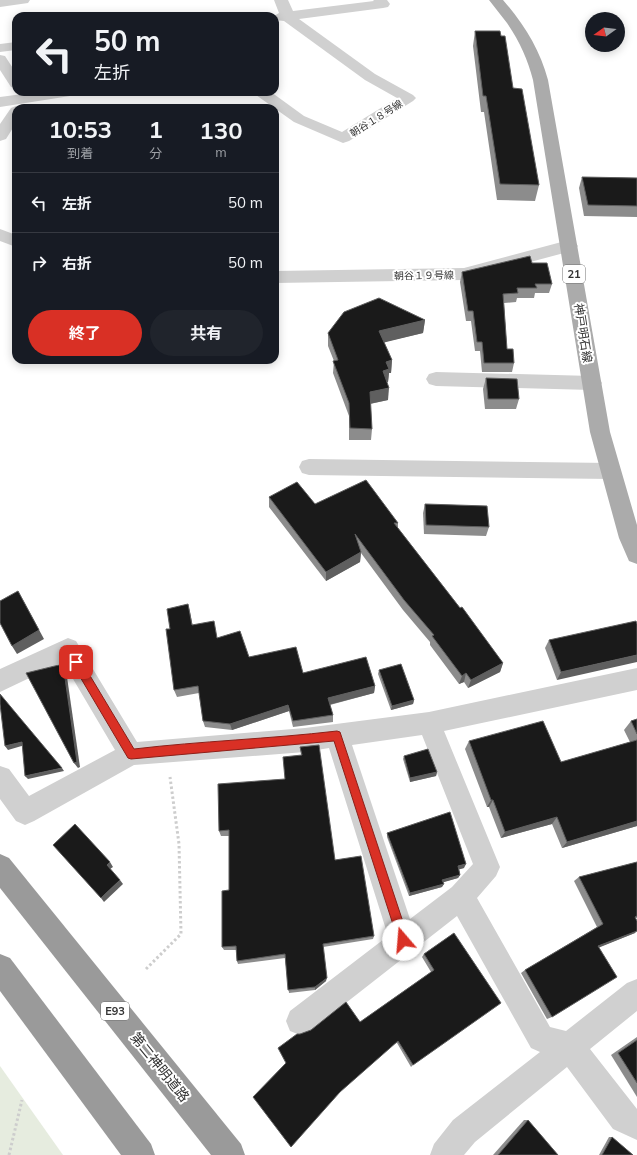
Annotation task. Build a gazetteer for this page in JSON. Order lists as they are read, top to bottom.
{
  "streets": {
    "highway": ["E93", "第二神明道路"],
    "main road": ["21", "神戸明石線"],
    "street": ["朝谷１８号線", "朝谷１９号線"]
  },
  "crossings": [
    ["朝谷１９号線", "神戸明石線"]
  ],
  "north": "left",
  "page": {
    "turn": ["50 m", "左折"],
    "eta": [
      "10:53",
      "到着",
      "1",
      "分",
      "130",
      "m"
    ],
    "list": [
      {
        "name": "左折",
        "value": "50 m"
      },
      {
        "name": "右折",
        "value": "50 m"
      }
    ],
    "buttons": ["終了", "共有"]
  }
}
